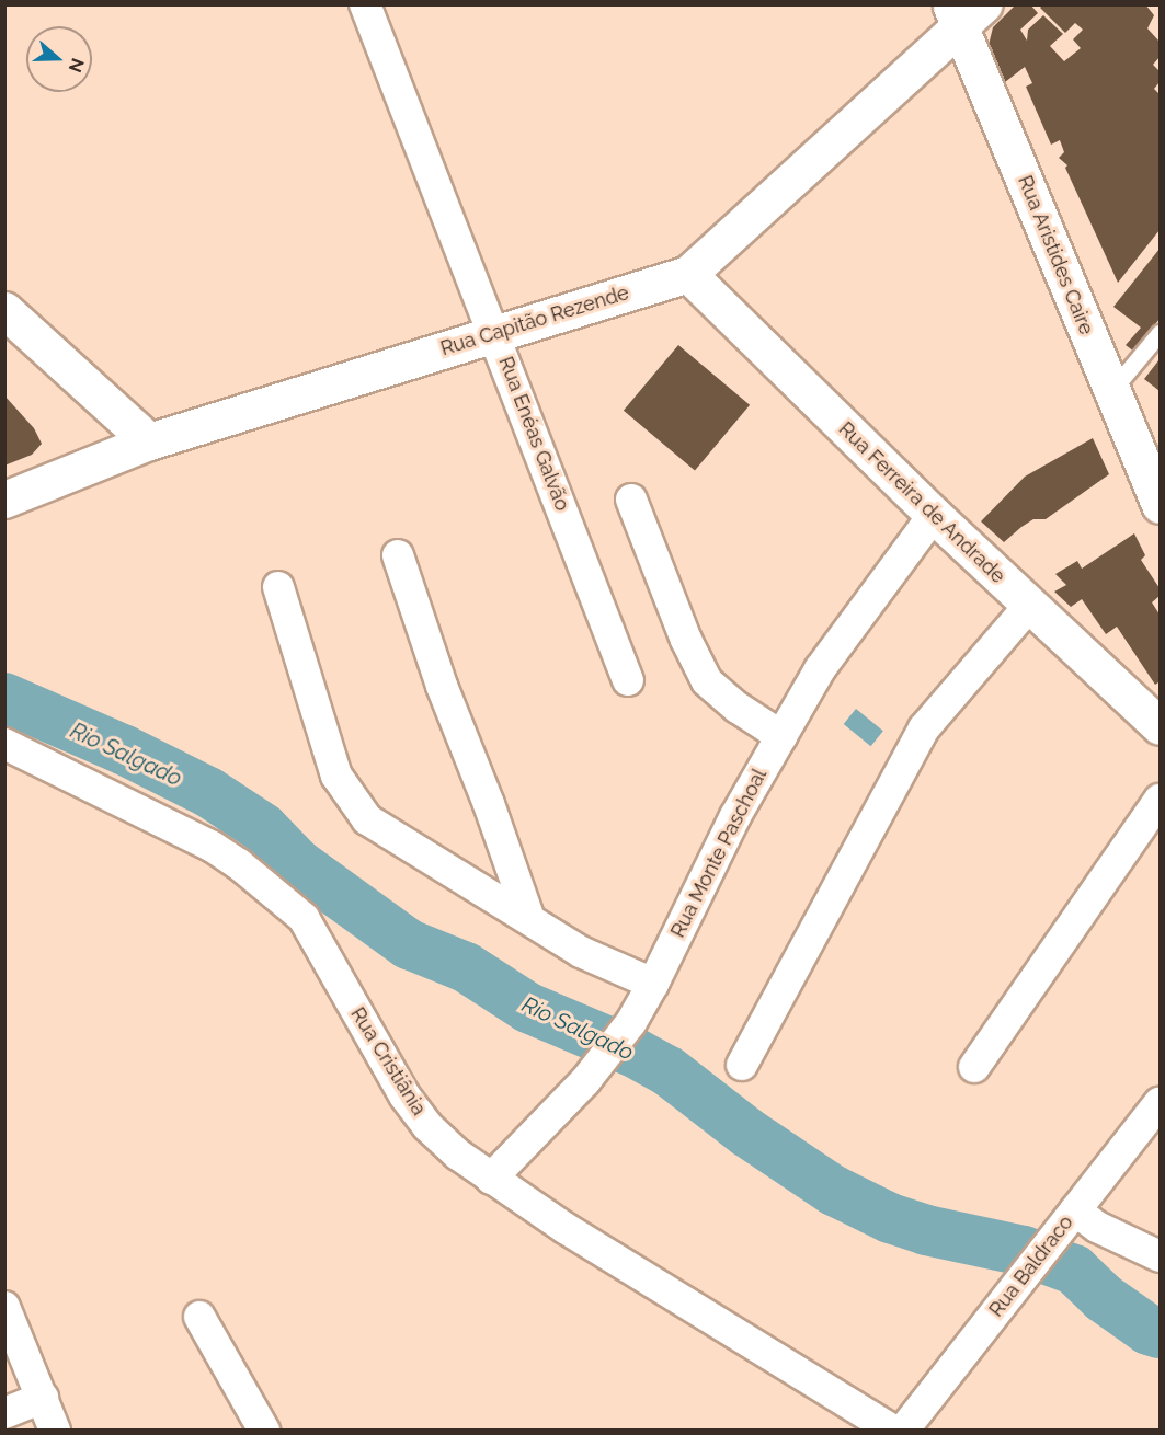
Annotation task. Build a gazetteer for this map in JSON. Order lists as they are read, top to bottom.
{
  "streets": {
    "street": [
      "Rua Aristides Caire",
      "Rua Capitão Rezende",
      "Rua Enéas Galvão",
      "Rua Ferreira de Andrade",
      "Rua Monte Paschoal",
      "Rua Cristiânia",
      "Rua Baldraco"
    ]
  },
  "crossings": [
    ["Rua Aristides Caire", "Rua Capitão Rezende"],
    ["Rua Capitão Rezende", "Rua Enéas Galvão"],
    ["Rua Capitão Rezende", "Rua Ferreira de Andrade"],
    ["Rua Ferreira de Andrade", "Rua Monte Paschoal"],
    ["Rua Monte Paschoal", "Rua Cristiânia"]
  ],
  "water": ["Rio Salgado"],
  "north": "right"
}
